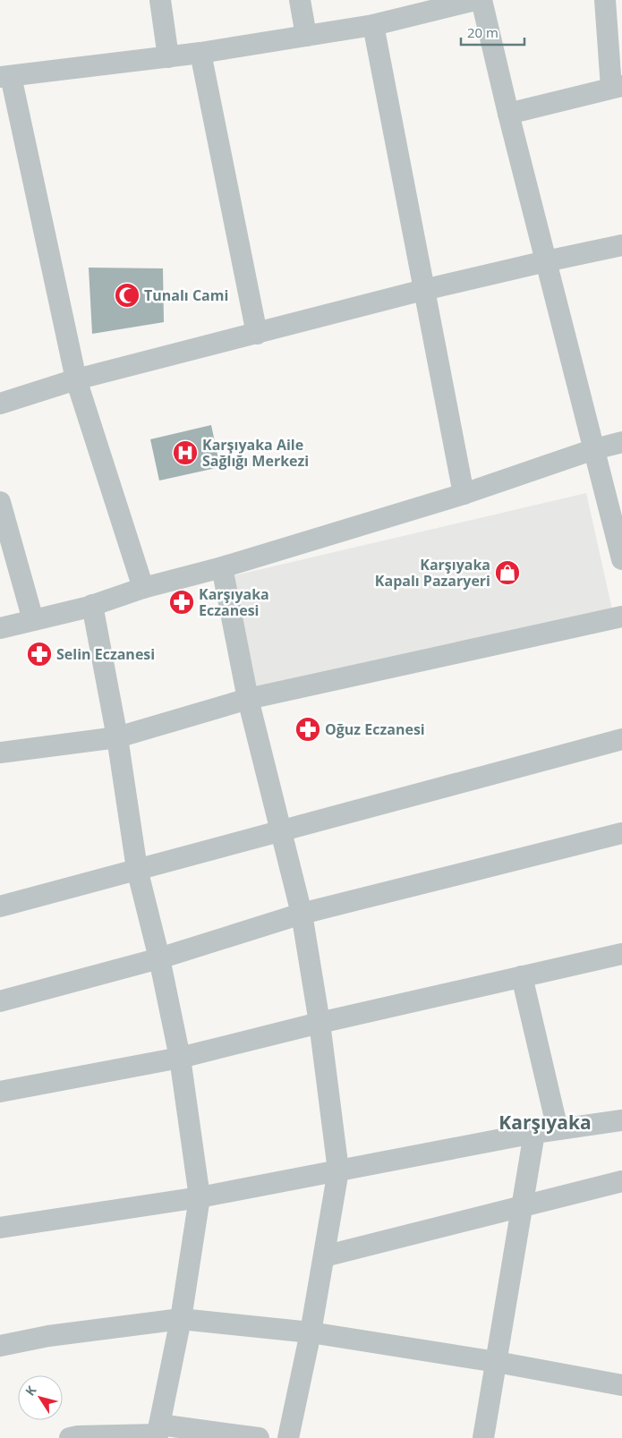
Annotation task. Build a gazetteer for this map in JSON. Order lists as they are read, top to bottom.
{
  "districts": ["Karşıyaka"],
  "places": {
    "mosque": ["Tunalı Cami"],
    "hospital": ["Karşıyaka Aile Sağlığı Merkezi"],
    "shop": ["Karşıyaka Kapalı Pazaryeri"],
    "pharmacy": ["Karşıyaka Eczanesi", "Selin Eczanesi", "Oğuz Eczanesi"]
  },
  "scale_bar": "20 m",
  "north": "top left"
}
